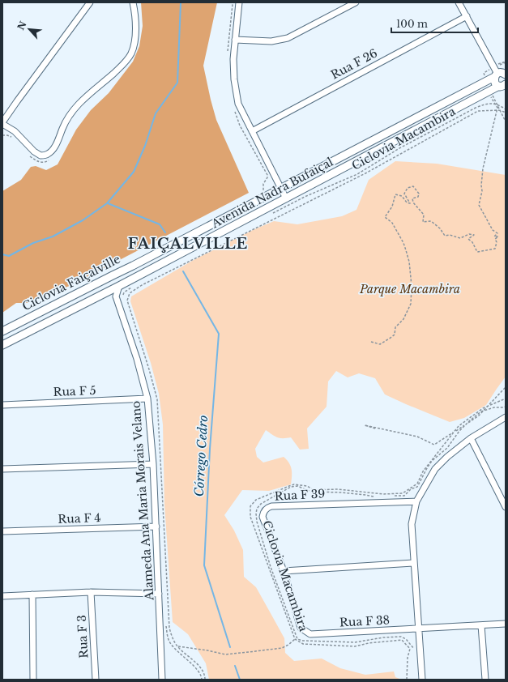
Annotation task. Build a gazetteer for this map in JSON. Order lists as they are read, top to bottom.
{
  "streets": {
    "main road": ["Avenida Nadra Bufaiçal"],
    "street": [
      "Rua F 26",
      "Rua F 5",
      "Rua F 39",
      "Alameda Ana Maria Morais Velano",
      "Rua F 4",
      "Rua F 38",
      "Rua F 3"
    ],
    "path": ["Ciclovia Macambira"]
  },
  "crossings": [
    ["Avenida Nadra Bufaiçal", "Alameda Ana Maria Morais Velano"],
    ["Rua F 5", "Alameda Ana Maria Morais Velano"],
    ["Rua F 39", "Rua F 38"],
    ["Alameda Ana Maria Morais Velano", "Rua F 4"]
  ],
  "districts": ["FAIÇALVILLE"],
  "water": ["Córrego Cedro"],
  "parks": ["Parque Macambira"],
  "scale_bar": "100 m",
  "north": "top left"
}
